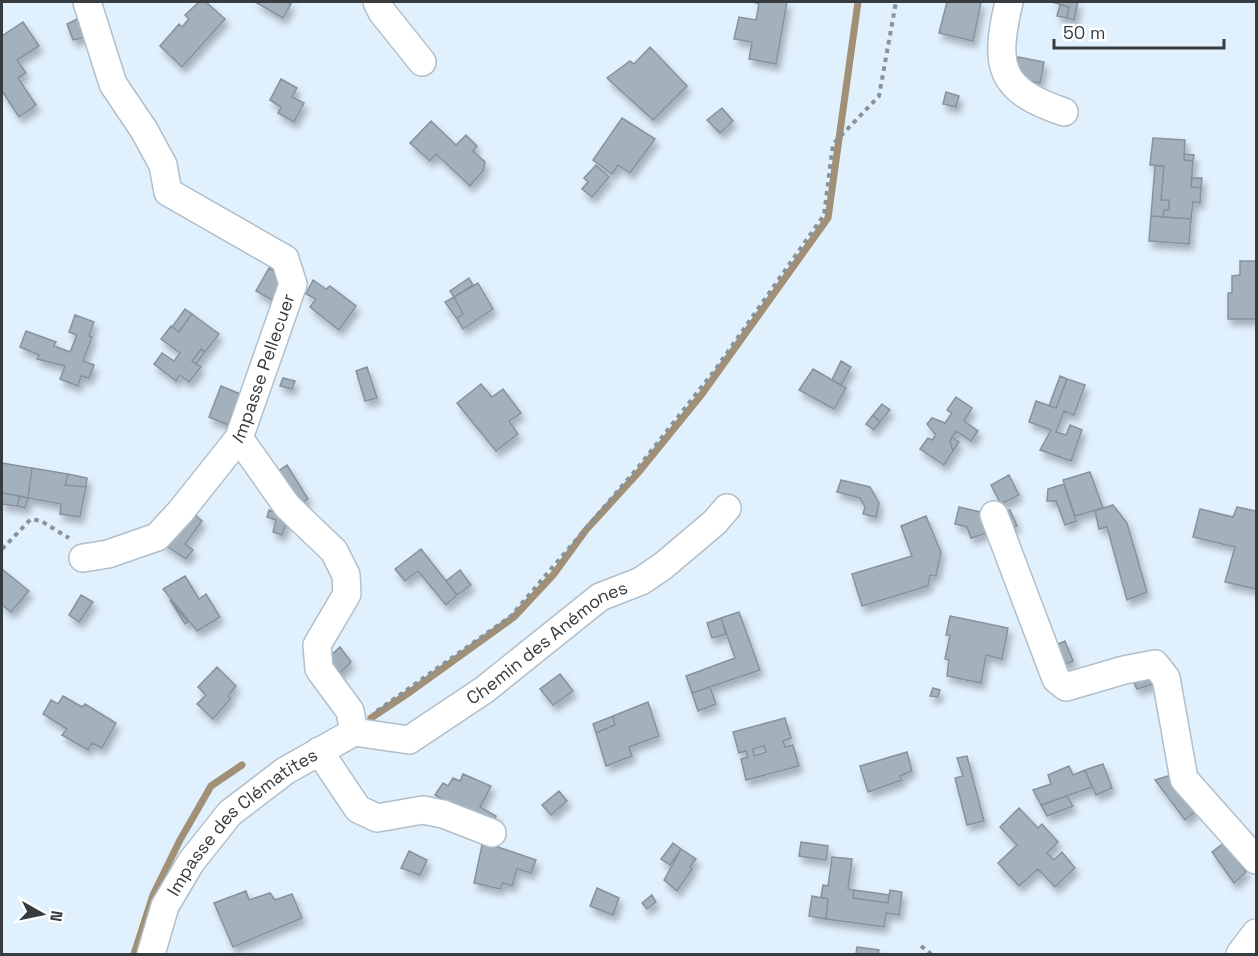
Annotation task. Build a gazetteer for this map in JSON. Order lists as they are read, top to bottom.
{
  "streets": {
    "street": ["Impasse Pellecuer", "Chemin des Anémones", "Impasse des Clématites"]
  },
  "crossings": [
    ["Chemin des Anémones", "Impasse des Clématites"]
  ],
  "scale_bar": "50 m",
  "north": "right"
}
